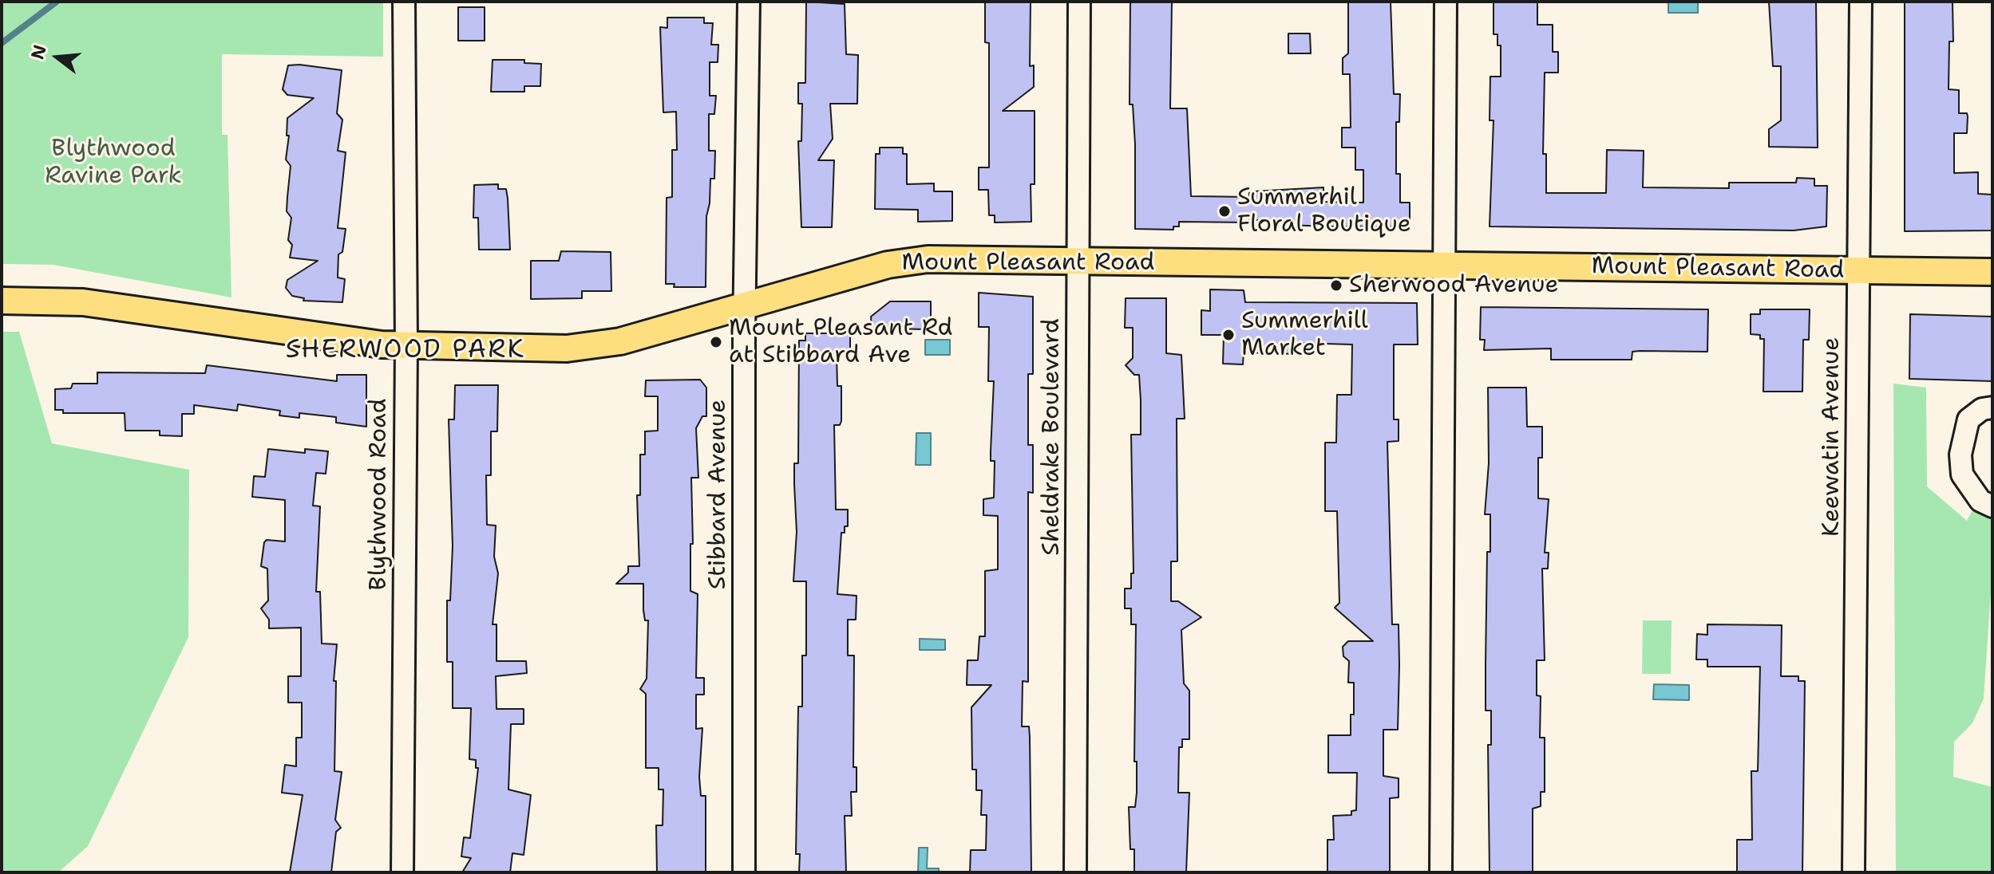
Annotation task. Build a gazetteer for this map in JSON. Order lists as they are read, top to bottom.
{
  "streets": {
    "main road": ["Mount Pleasant Road"],
    "street": [
      "Sheldrake Boulevard",
      "Keewatin Avenue",
      "Blythwood Road",
      "Stibbard Avenue"
    ]
  },
  "crossings": [
    ["Mount Pleasant Road", "Sheldrake Boulevard"],
    ["Mount Pleasant Road", "Keewatin Avenue"],
    ["Mount Pleasant Road", "Blythwood Road"],
    ["Mount Pleasant Road", "Stibbard Avenue"]
  ],
  "districts": ["SHERWOOD PARK"],
  "parks": ["Blythwood Ravine Park"],
  "places": [
    "Summerhil Floral Boutique",
    "Sherwood Avenue",
    "Summerhill Market",
    "Mount Pleasant Rd at Stibbard Ave"
  ],
  "north": "left"
}
